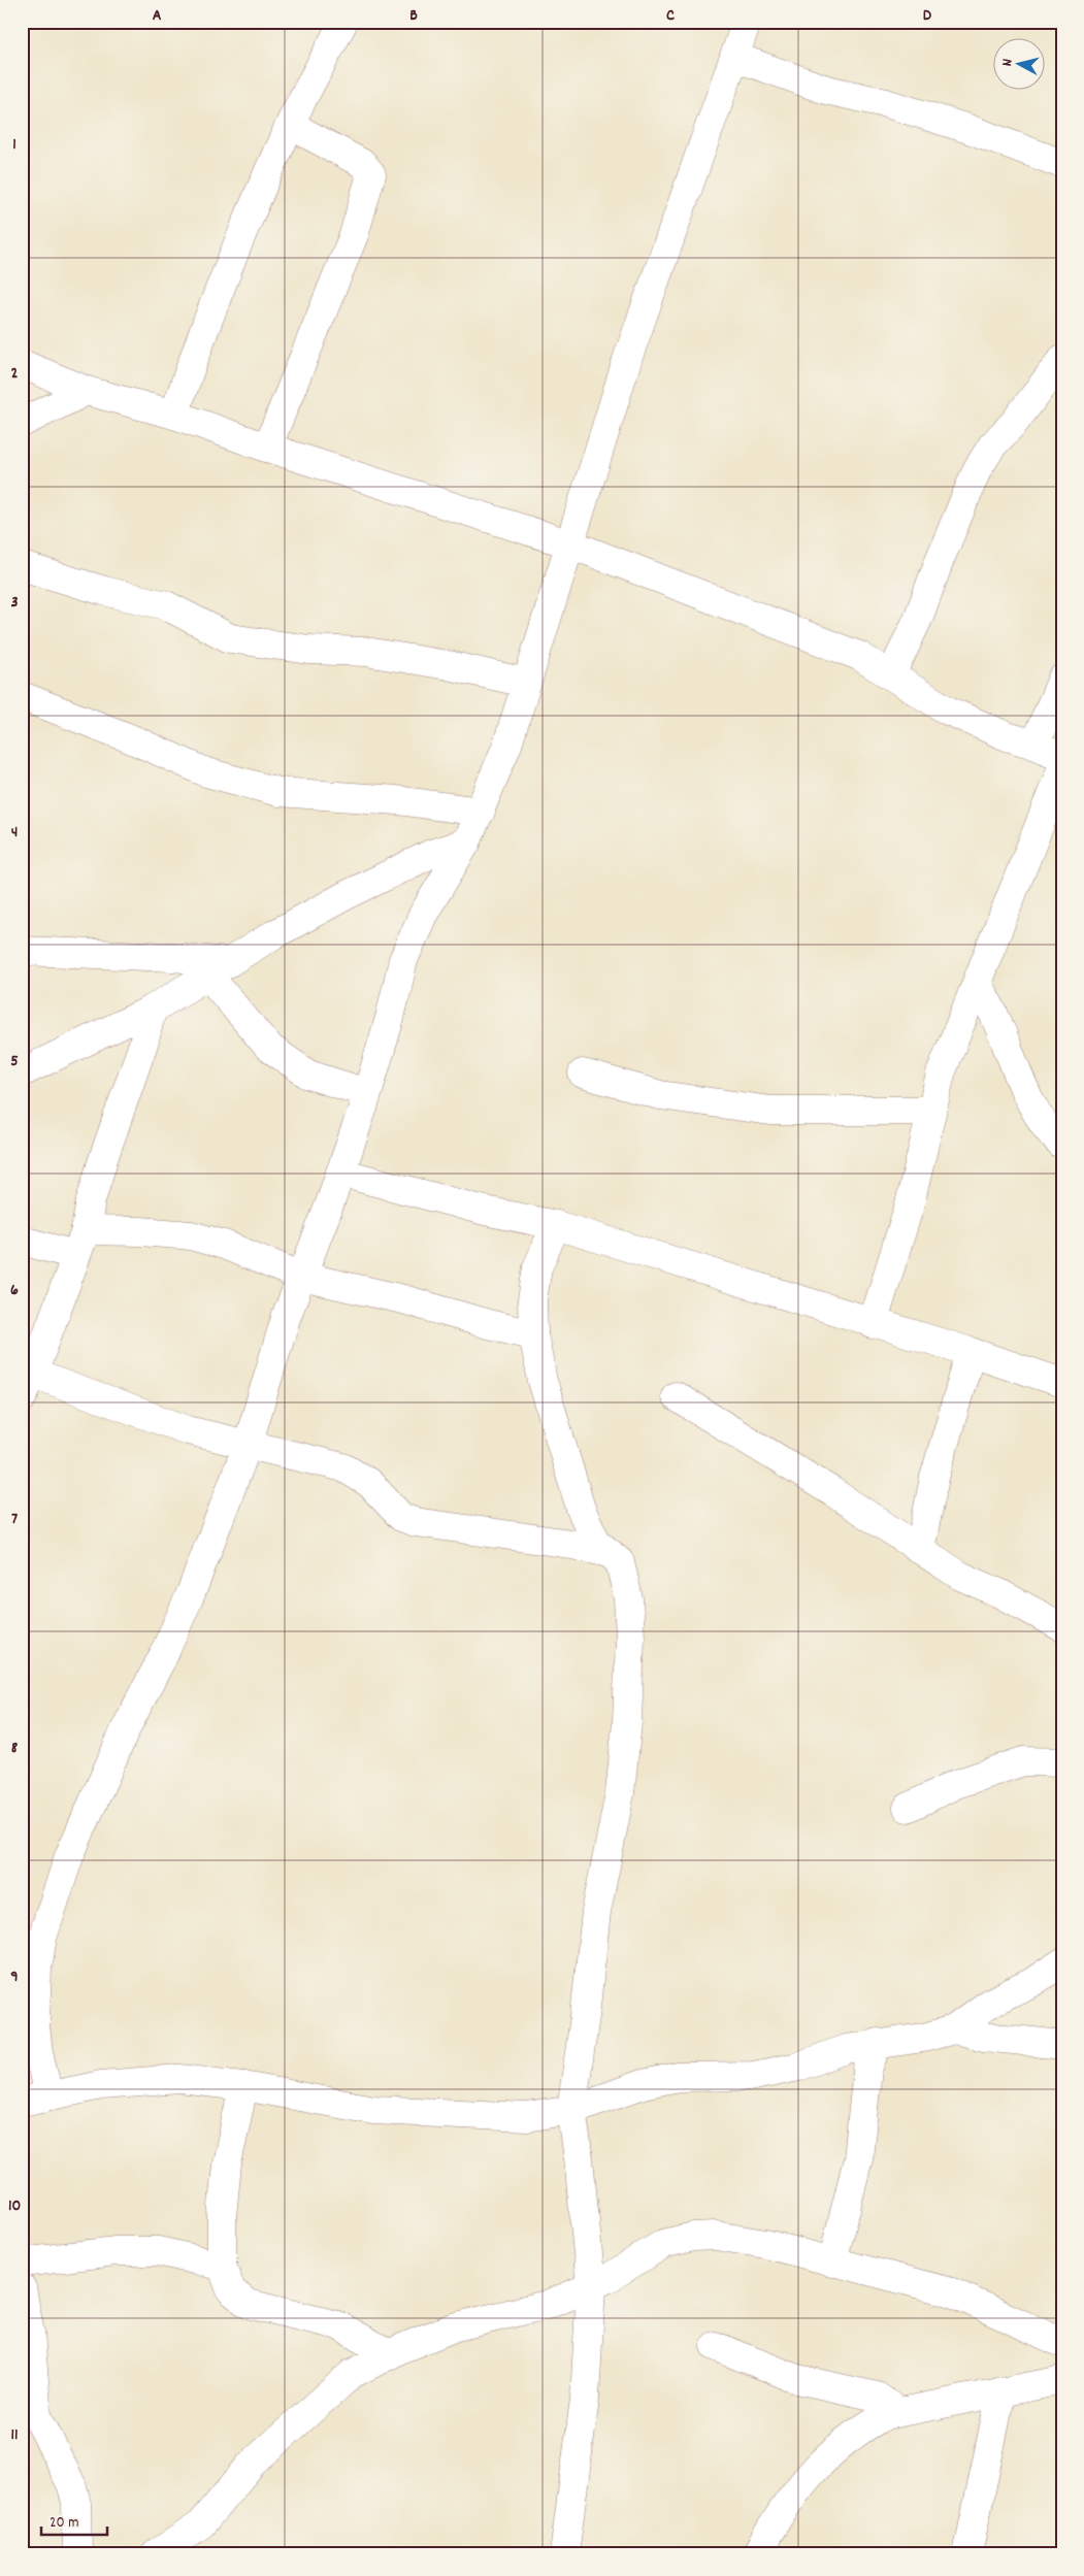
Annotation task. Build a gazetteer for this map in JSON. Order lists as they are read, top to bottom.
{
  "scale_bar": "20 m",
  "north": "left",
  "grid": {
    "columns": [
      "A",
      "B",
      "C",
      "D"
    ],
    "rows": [
      "1",
      "2",
      "3",
      "4",
      "5",
      "6",
      "7",
      "8",
      "9",
      "10",
      "11"
    ]
  }
}
